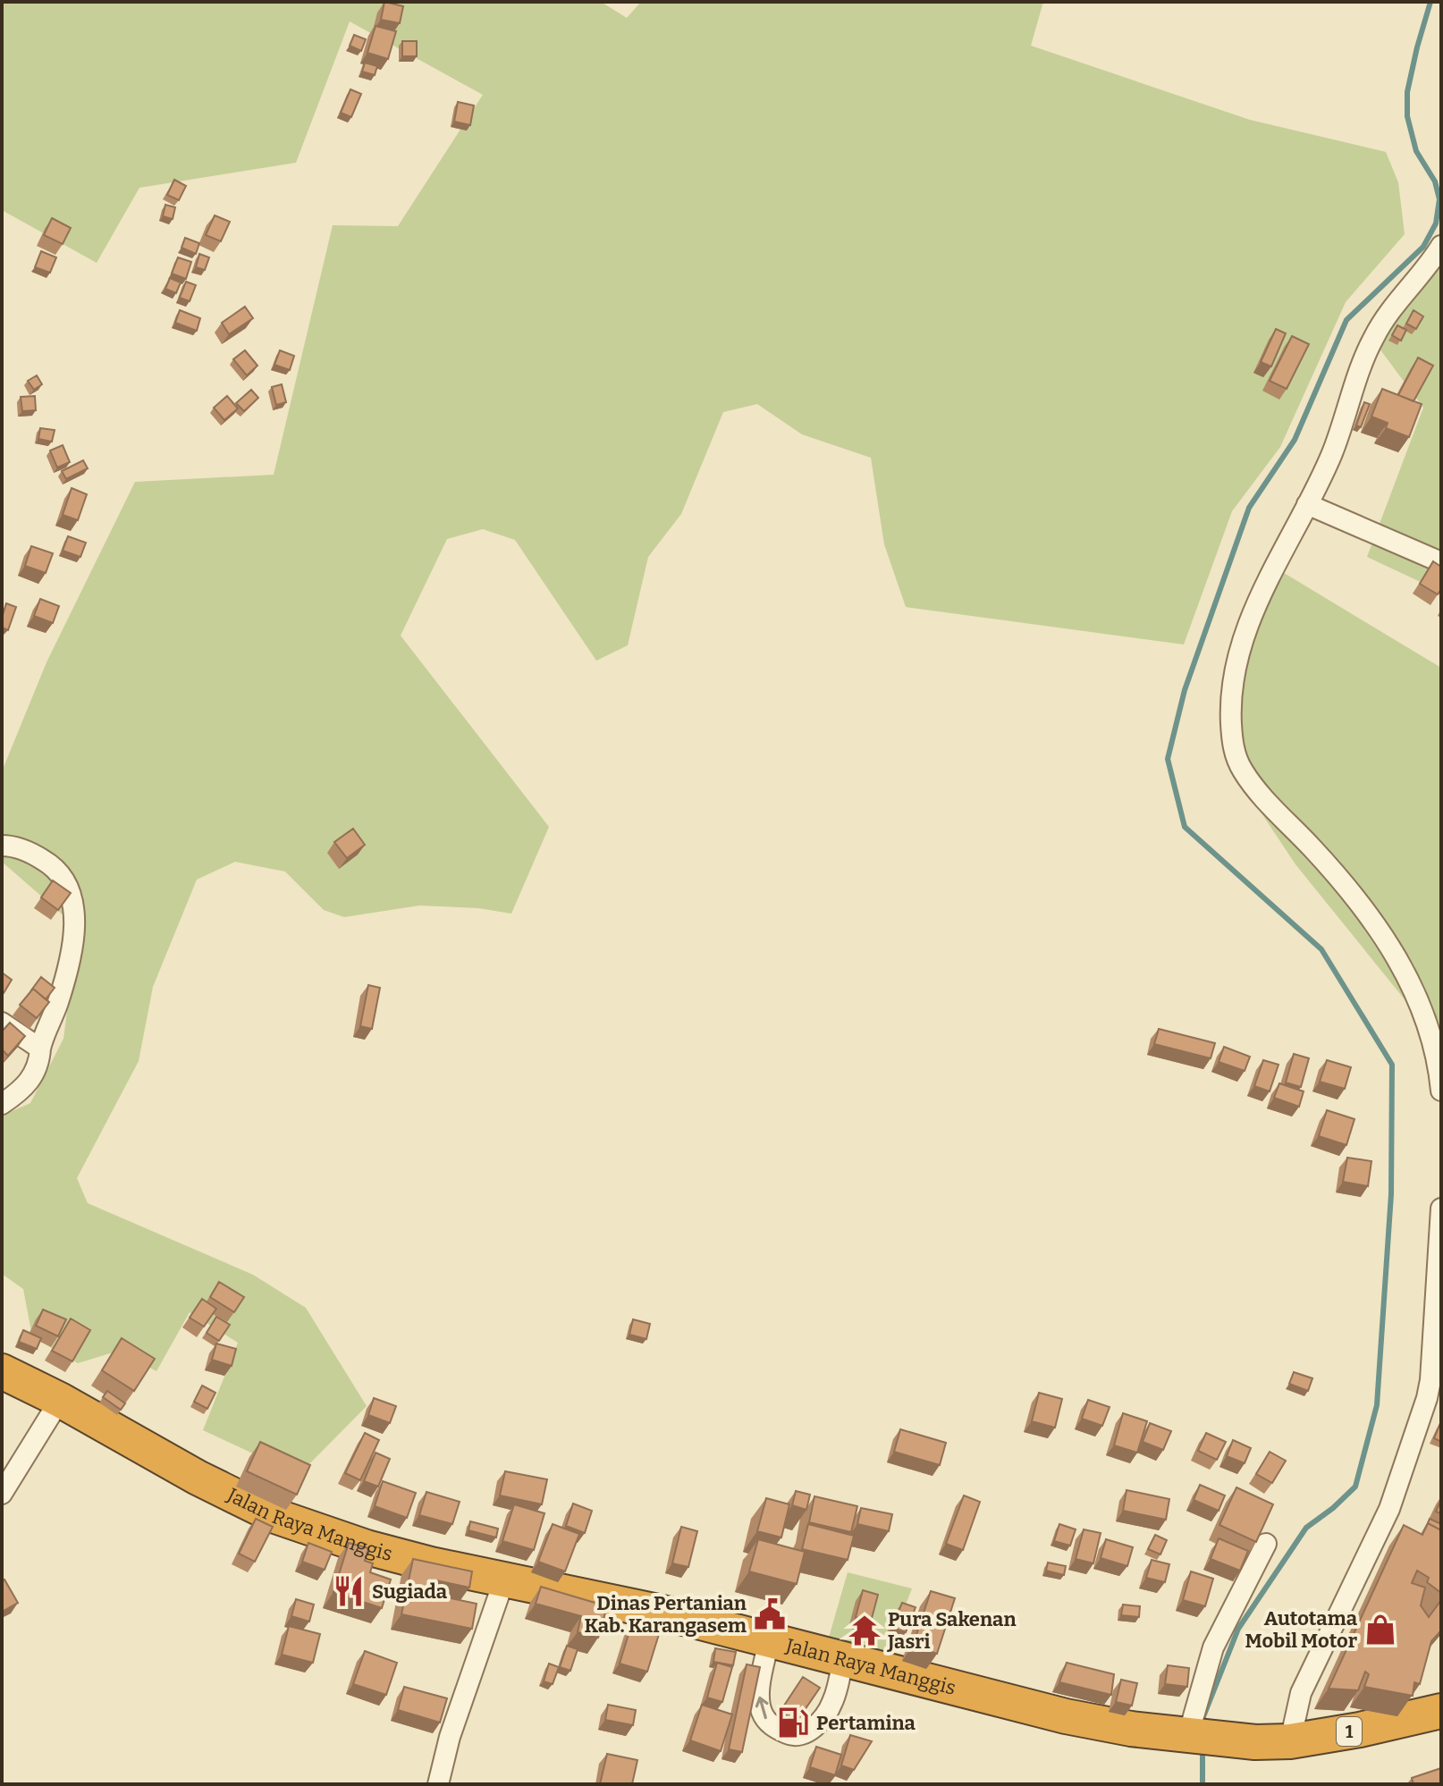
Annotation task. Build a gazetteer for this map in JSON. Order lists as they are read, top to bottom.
{
  "streets": {
    "highway": ["Jalan Raya Manggis", "1"]
  },
  "places": {
    "restaurant": ["Sugiada"],
    "public building": ["Dinas Pertanian Kab. Karangasem"],
    "shop": ["Autotama Mobil Motor"],
    "temple": ["Pura Sakenan Jasri"],
    "fuel station": ["Pertamina"]
  }
}
